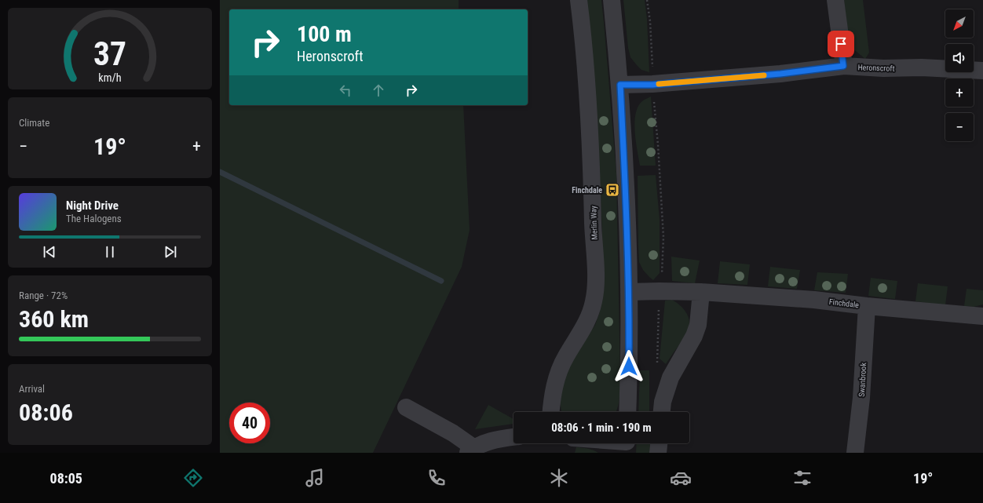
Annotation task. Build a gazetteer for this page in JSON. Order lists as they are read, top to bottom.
{
  "streets": {
    "street": [
      "Heronscroft",
      "Merlin Way",
      "Finchdale",
      "Swanbrook"
    ]
  },
  "crossings": [
    ["Finchdale", "Swanbrook"]
  ],
  "places": {
    "bus stop": ["Finchdale"]
  },
  "north": "bottom left",
  "page": {
    "map_buttons": ["+", "−"],
    "turn": ["100 m", "Heronscroft"],
    "tile": [
      "Climate",
      ["Range · 72%", "360 km"],
      ["Arrival", "08:06"]
    ],
    "heat": ["−", "19°", "+"],
    "song": ["Night Drive", "The Halogens"],
    "limit": "40",
    "trip": "08:06 · 1 min · 190 m",
    "tabs": ["08:05", "19°"],
    "gauge": ["37", "km/h"]
  }
}
